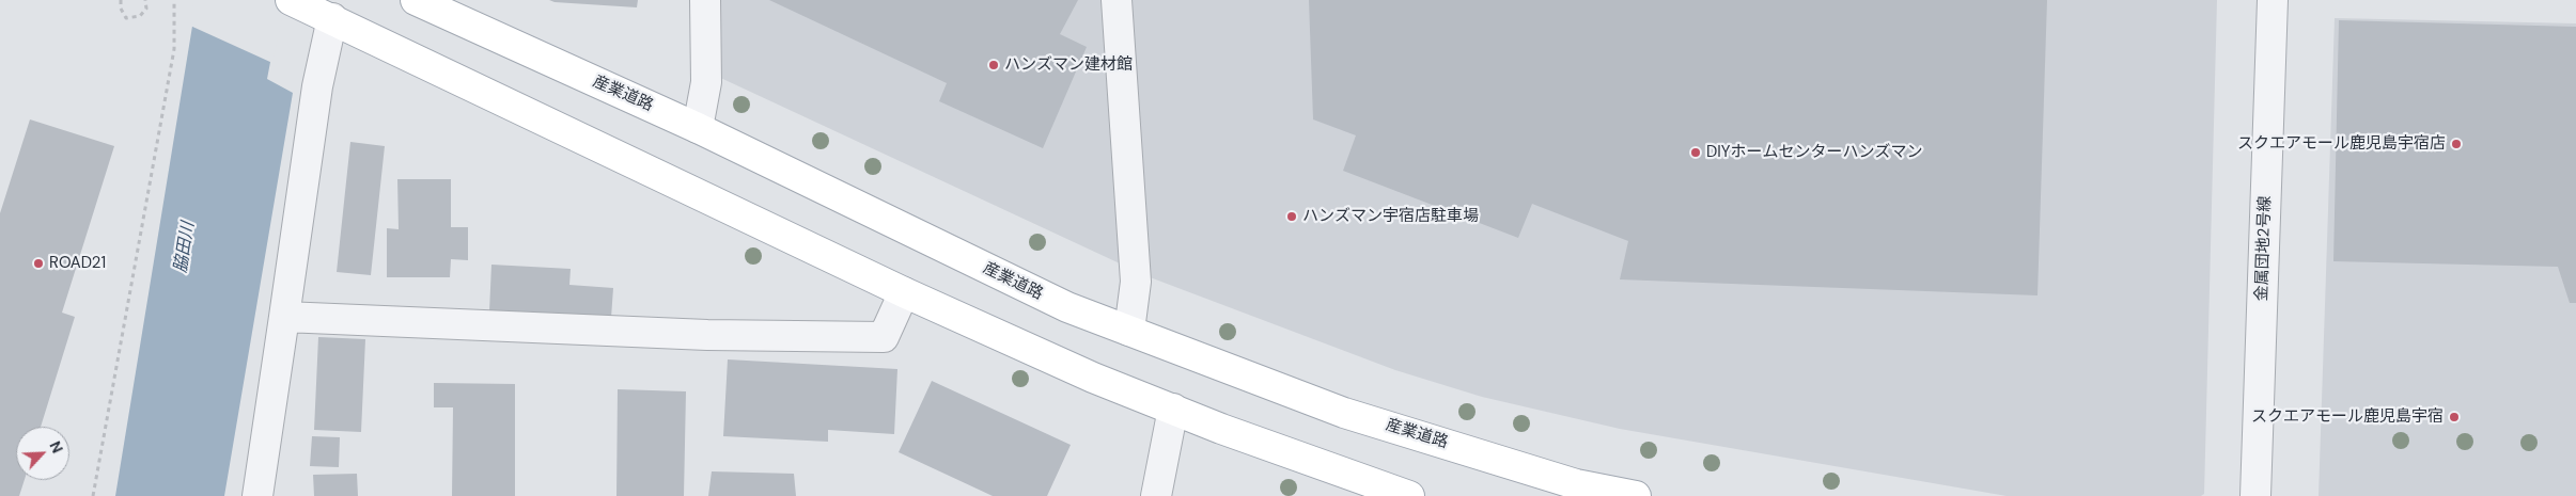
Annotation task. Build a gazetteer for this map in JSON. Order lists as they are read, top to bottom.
{
  "streets": {
    "main road": ["産業道路"],
    "street": ["金属団地2号線"]
  },
  "water": ["脇田川"],
  "places": [
    "ハンズマン建材館",
    "スクエアモール鹿児島宇宿店",
    "DIYホームセンターハンズマン",
    "ハンズマン宇宿店駐車場",
    "ROAD21",
    "スクエアモール鹿児島宇宿"
  ],
  "north": "top right"
}
